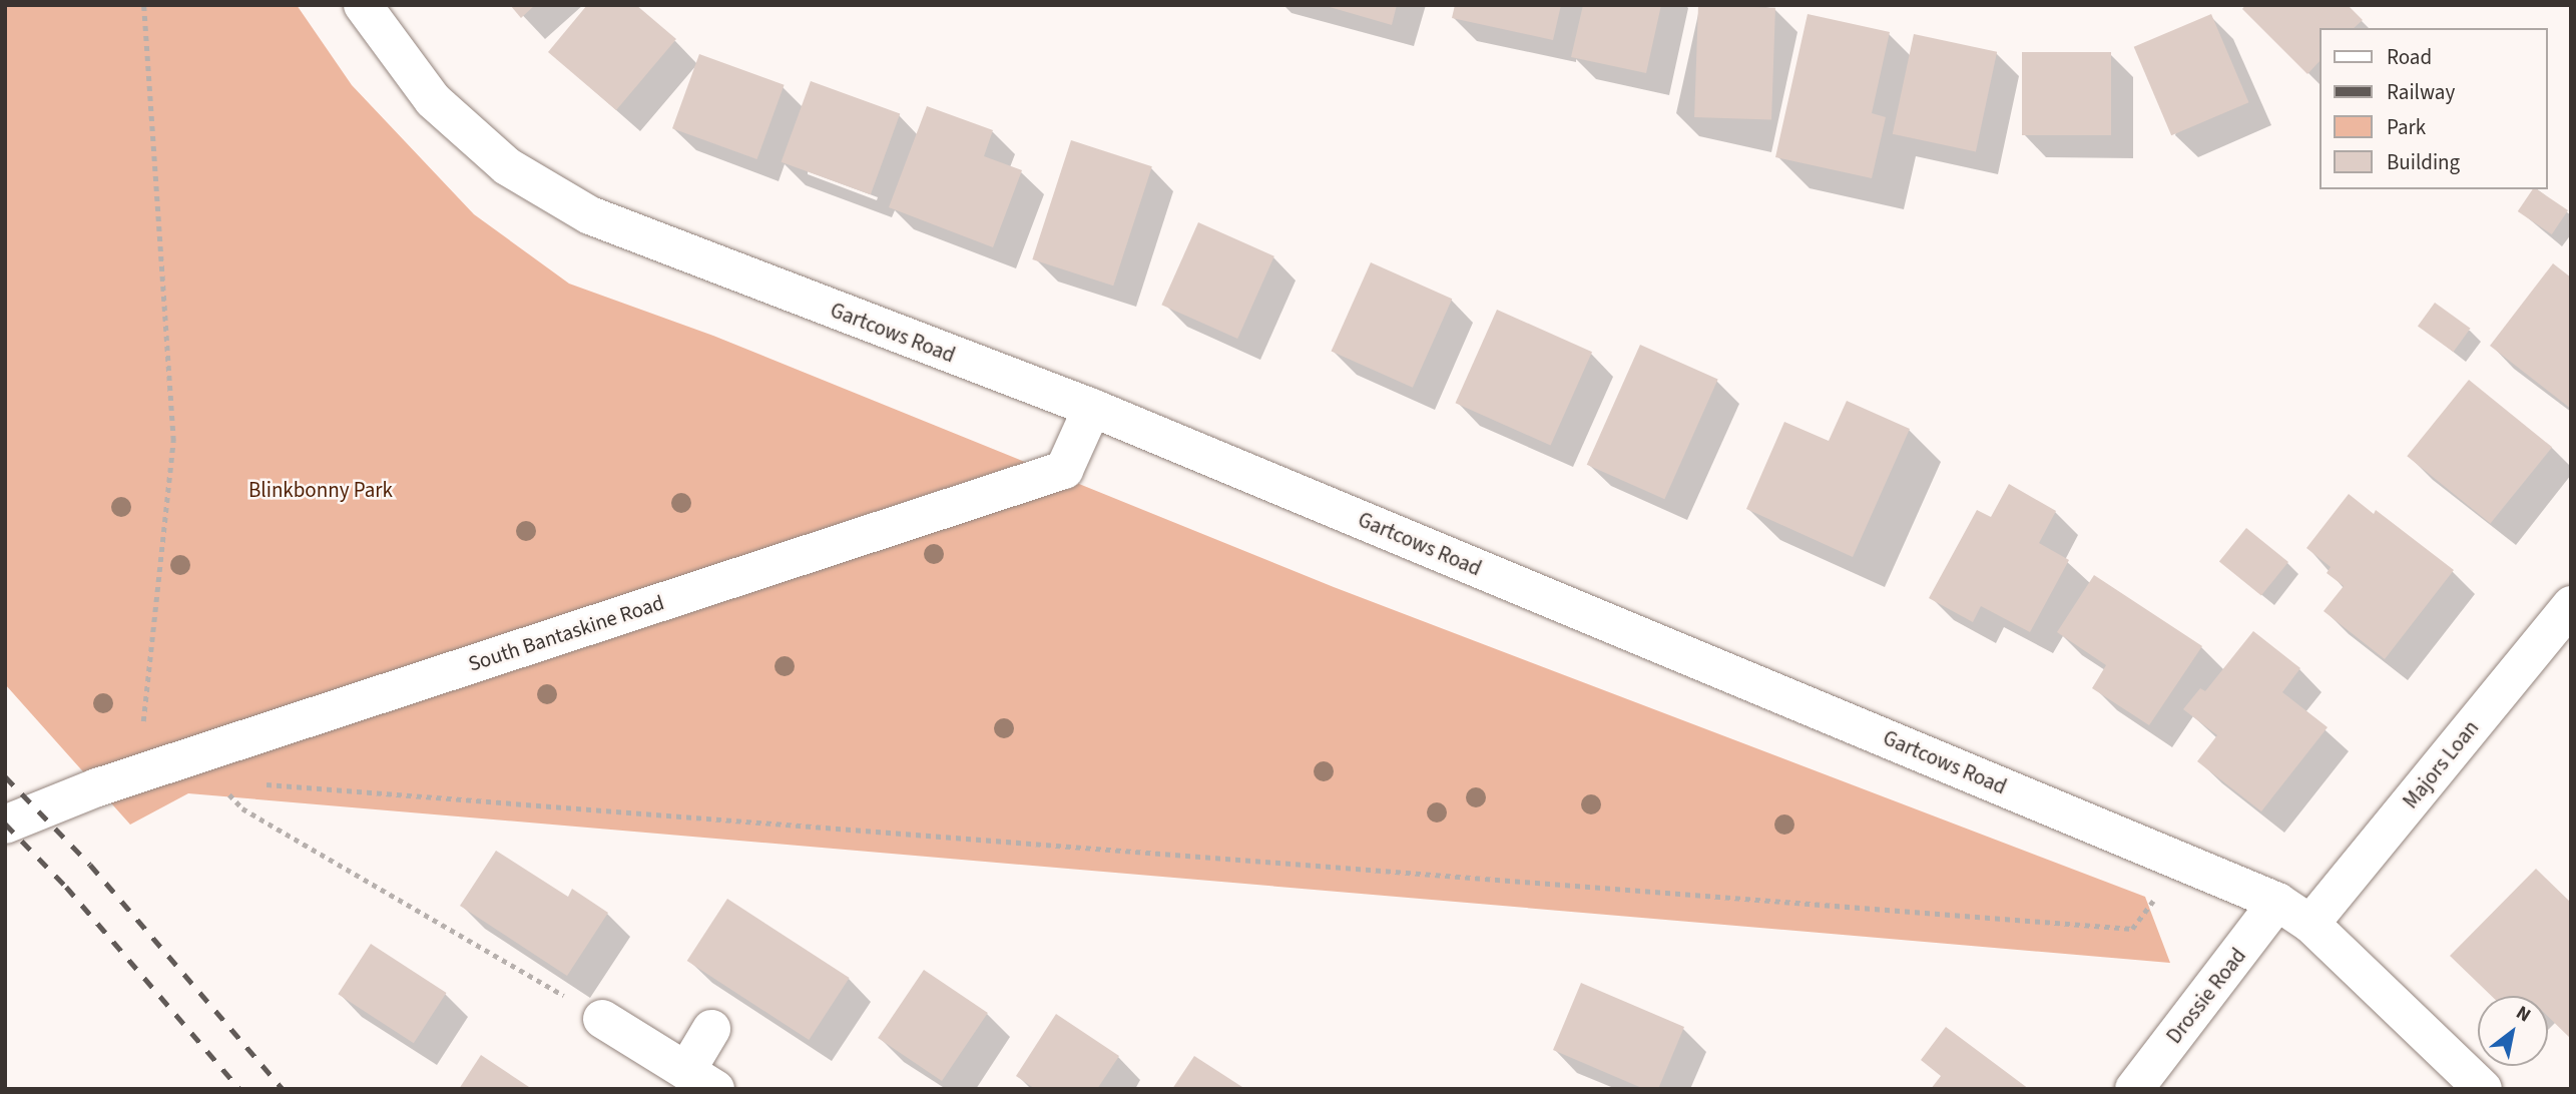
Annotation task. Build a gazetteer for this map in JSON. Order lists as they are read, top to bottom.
{
  "streets": {
    "street": [
      "Gartcows Road",
      "South Bantaskine Road",
      "Majors Loan",
      "Drossie Road"
    ]
  },
  "crossings": [
    ["Gartcows Road", "South Bantaskine Road"],
    ["Gartcows Road", "Majors Loan"],
    ["Gartcows Road", "Drossie Road"]
  ],
  "parks": ["Blinkbonny Park"],
  "legend": [
    "Road",
    "Railway",
    "Park",
    "Building"
  ],
  "north": "top right"
}
